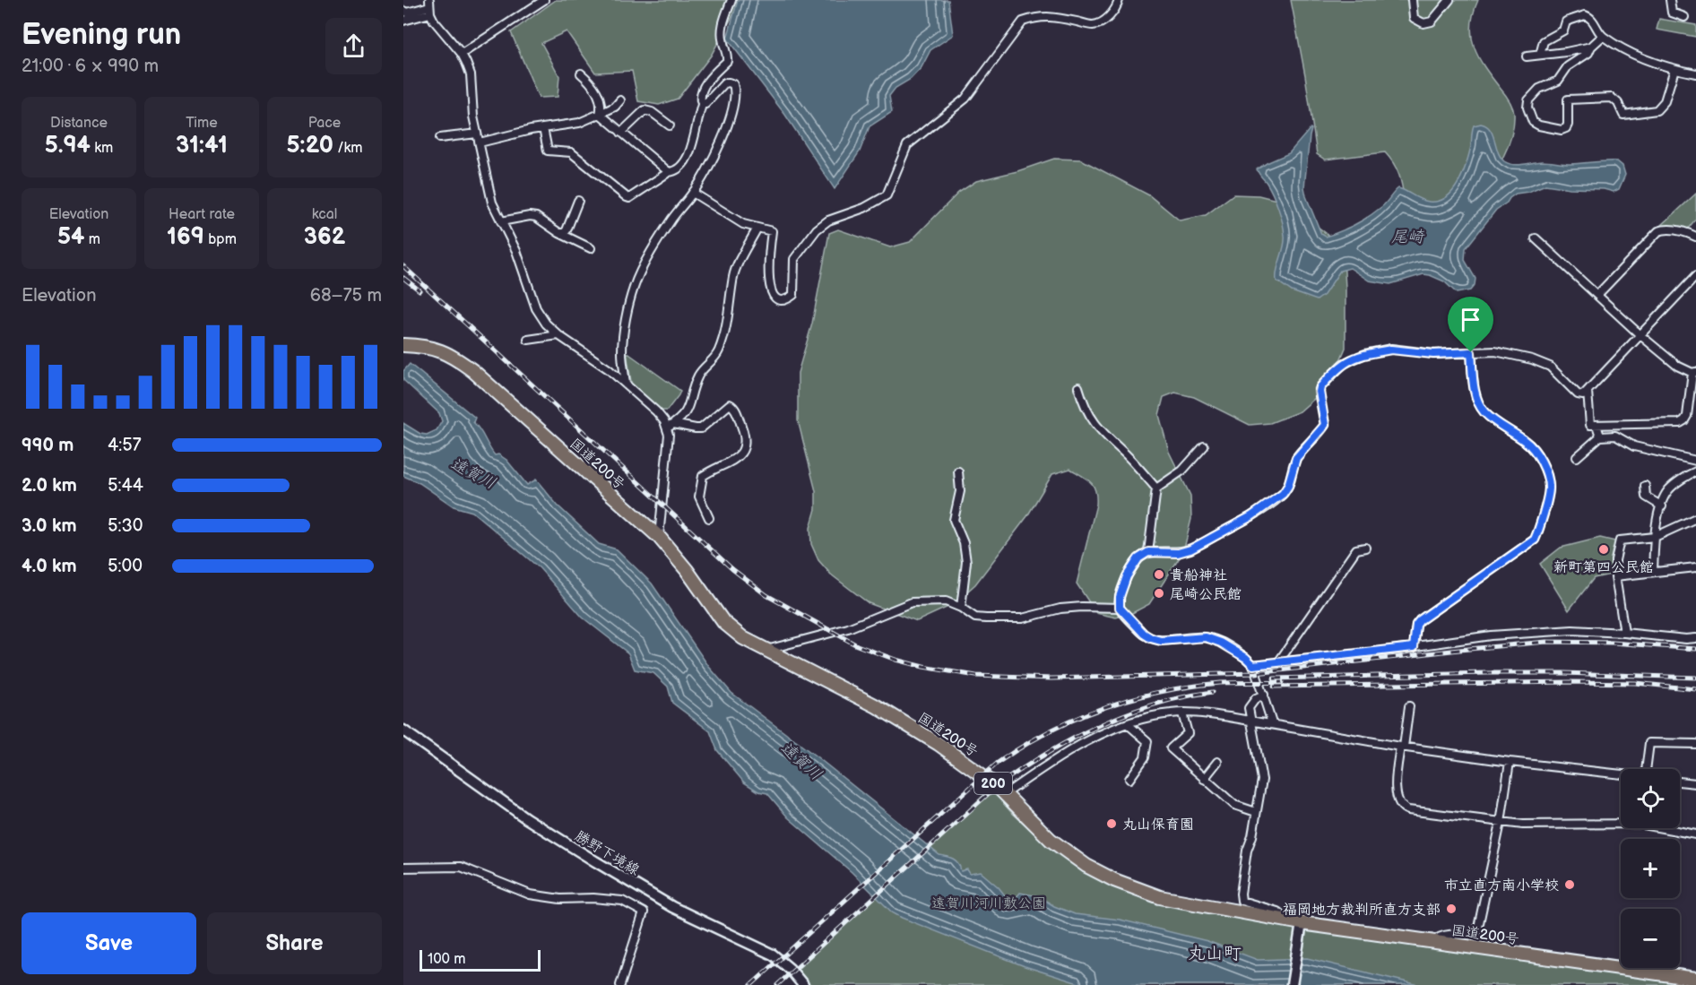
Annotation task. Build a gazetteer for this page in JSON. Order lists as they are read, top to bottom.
{
  "streets": {
    "highway": ["国道200号", "200"],
    "main road": ["勝野下境線"]
  },
  "districts": ["丸山町"],
  "water": ["尾崎", "遠賀川"],
  "parks": ["遠賀川河川敷公園"],
  "places": [
    "新町第四公民館",
    "貴船神社",
    "尾崎公民館",
    "丸山保育園",
    "市立直方南小学校",
    "福岡地方裁判所直方支部"
  ],
  "scale_bar": "100 m",
  "page": {
    "heading": ["Evening run", "21:00 · 6 × 990 m"],
    "stats": [
      ["Distance", "5.94 km"],
      ["Time", "31:41"],
      ["Pace", "5:20 /km"],
      ["Elevation", "54 m"],
      ["Heart rate", "169 bpm"],
      ["kcal", "362"]
    ],
    "chart": ["Elevation", "68–75 m"],
    "list": [
      {
        "name": "990 m",
        "note": "4:57"
      },
      {
        "name": "2.0 km",
        "note": "5:44"
      },
      {
        "name": "3.0 km",
        "note": "5:30"
      },
      {
        "name": "4.0 km",
        "note": "5:00"
      }
    ],
    "map_buttons": ["+", "−"],
    "buttons": ["Save", "Share"],
    "scale": "100 m"
  }
}
